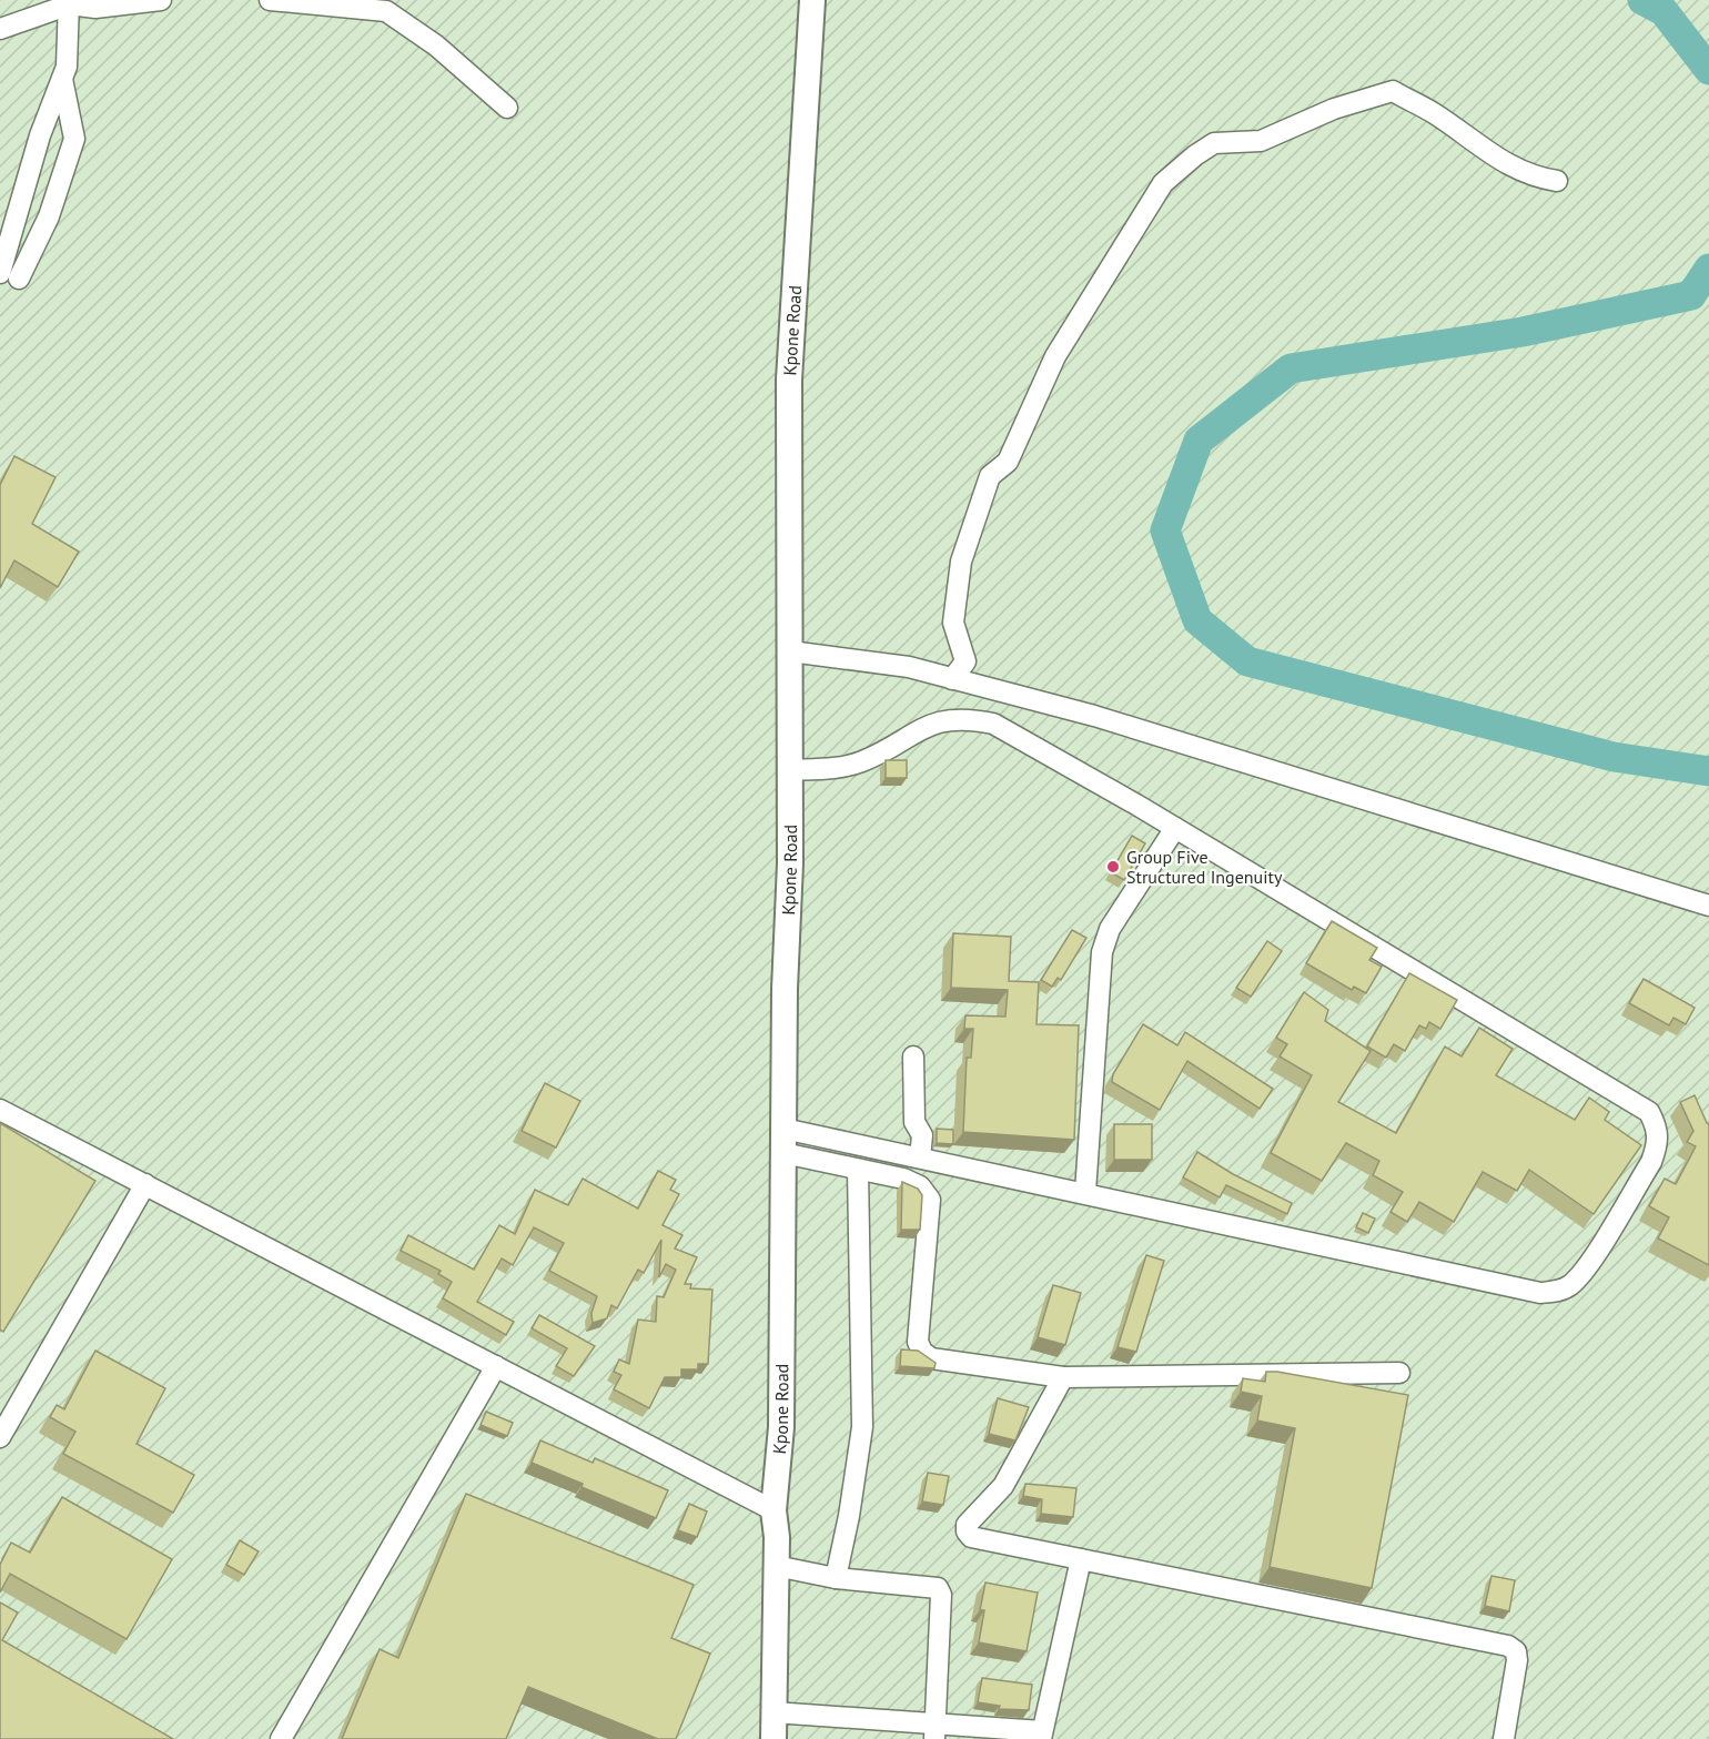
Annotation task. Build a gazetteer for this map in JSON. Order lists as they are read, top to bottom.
{
  "streets": {
    "main road": ["Kpone Road"]
  },
  "places": ["Group Five Structured Ingenuity"]
}
